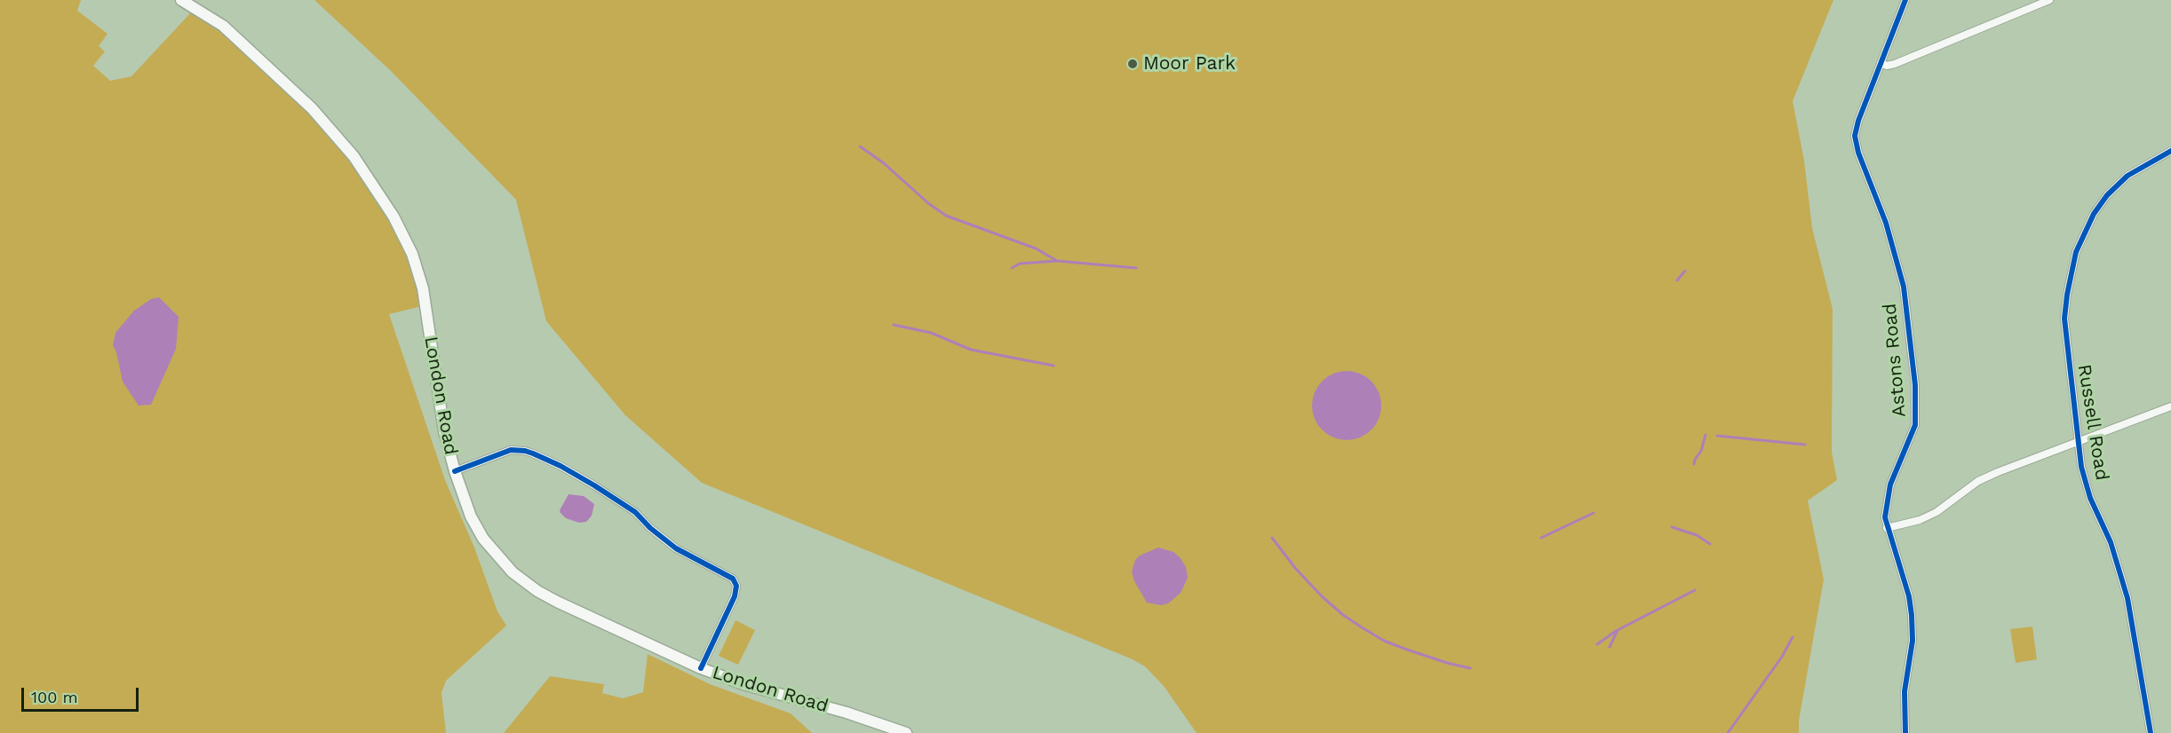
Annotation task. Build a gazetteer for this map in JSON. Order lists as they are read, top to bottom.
{
  "streets": {
    "main road": ["London Road"],
    "street": ["Astons Road", "Russell Road"]
  },
  "places": ["Moor Park"],
  "scale_bar": "100 m"
}
